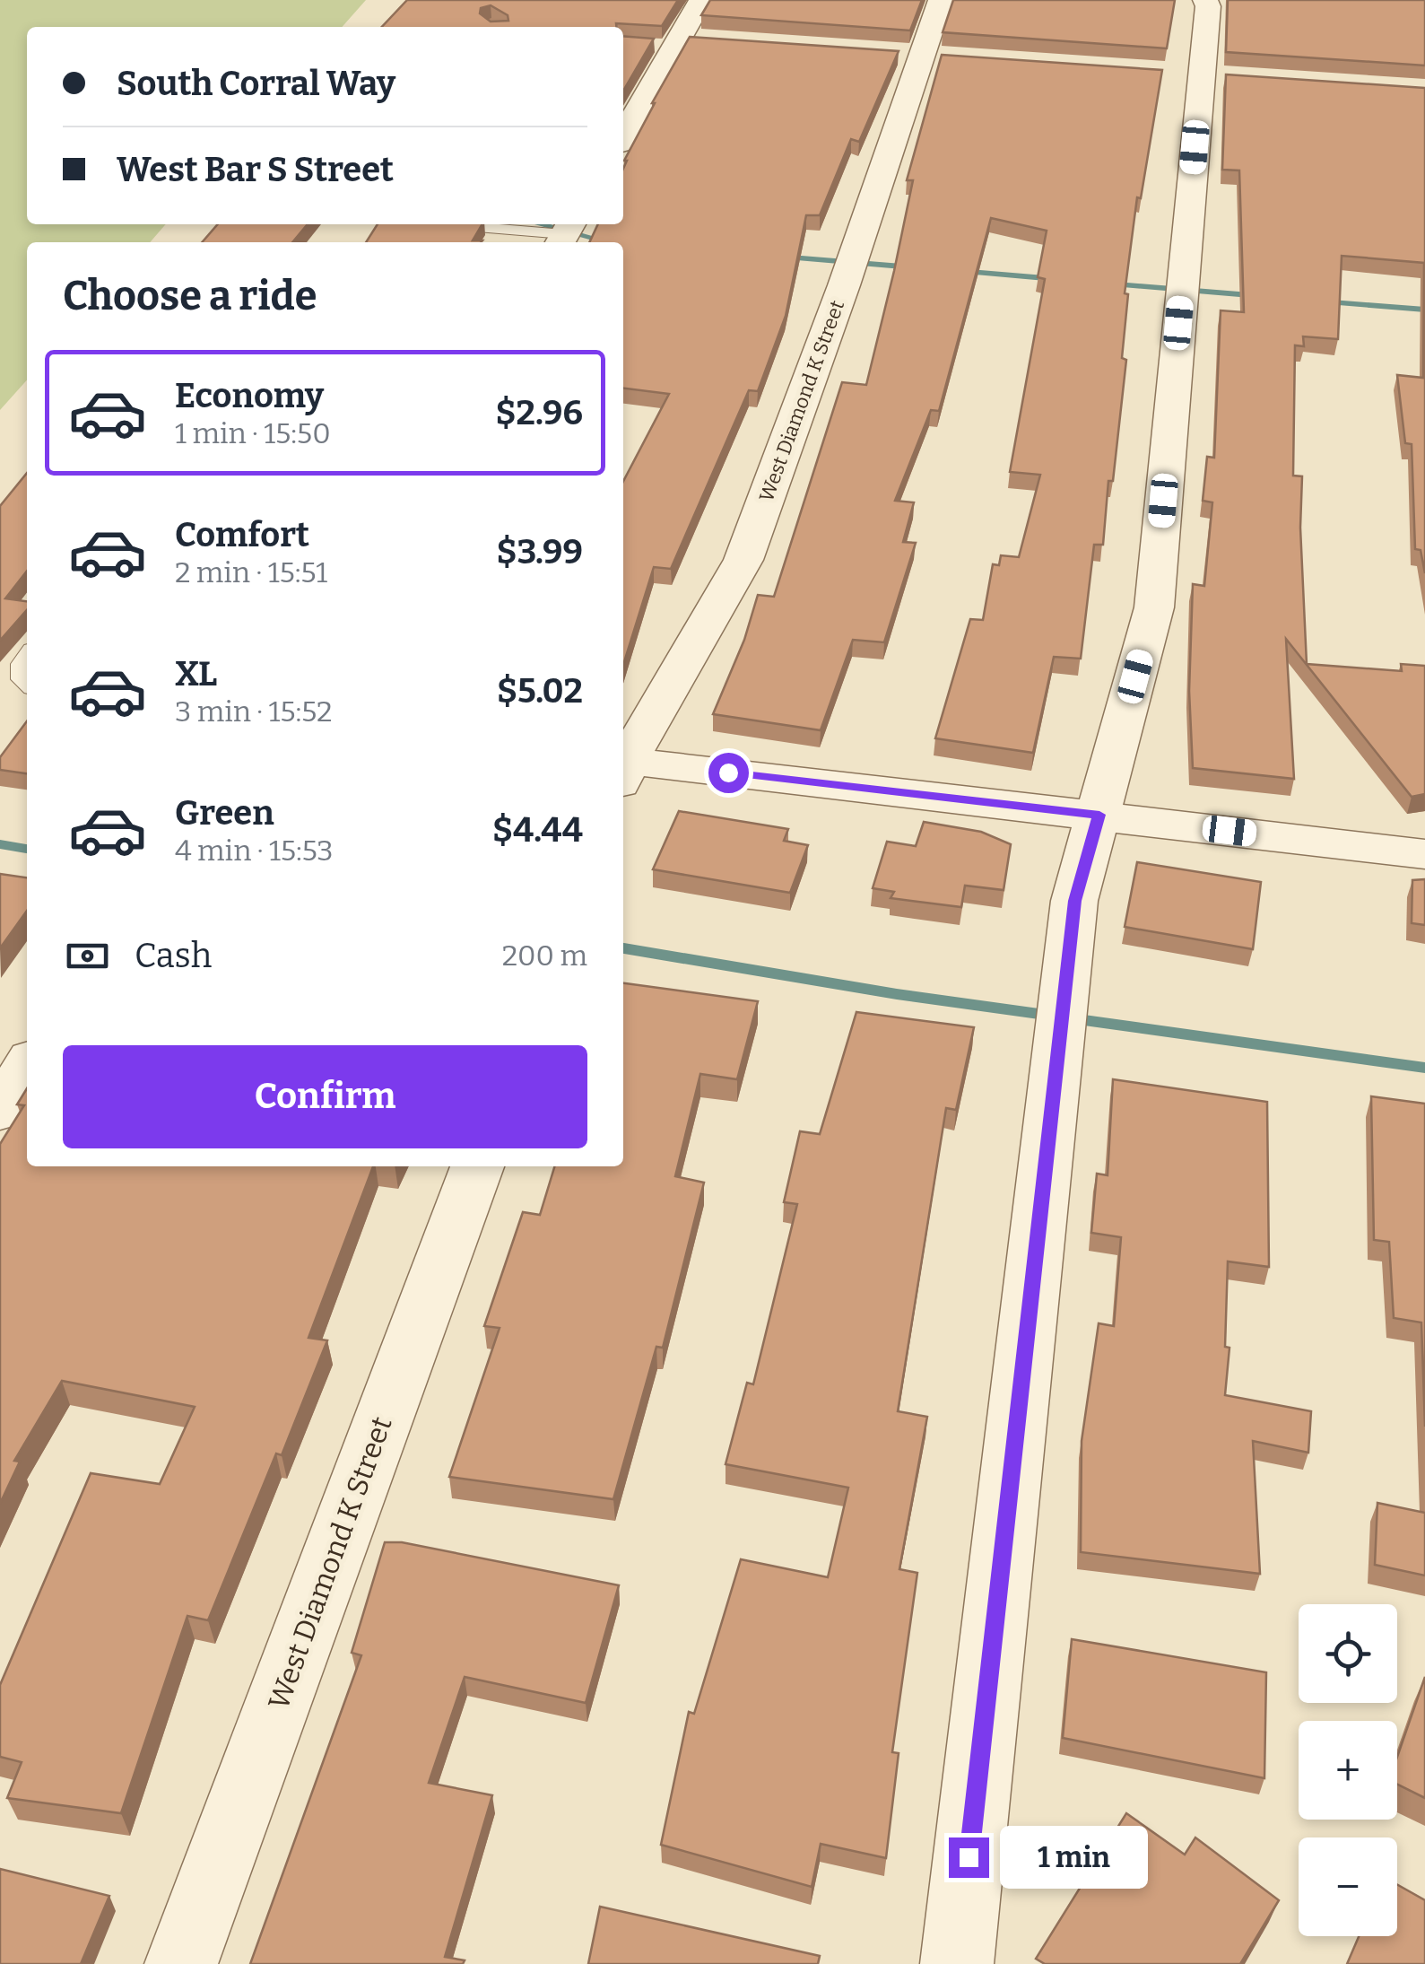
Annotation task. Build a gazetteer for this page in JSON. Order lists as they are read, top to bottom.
{
  "streets": {
    "street": ["West Diamond K Street"]
  },
  "page": {
    "banner": ["South Corral Way", "West Bar S Street"],
    "heading": "Choose a ride",
    "list": [
      {
        "name": "Economy",
        "note": "1 min · 15:50",
        "value": "$2.96"
      },
      {
        "name": "Comfort",
        "note": "2 min · 15:51",
        "value": "$3.99"
      },
      {
        "name": "XL",
        "note": "3 min · 15:52",
        "value": "$5.02"
      },
      {
        "name": "Green",
        "note": "4 min · 15:53",
        "value": "$4.44"
      }
    ],
    "pay": ["Cash", "200 m"],
    "buttons": "Confirm",
    "map_buttons": ["+", "−"],
    "bubble": "1 min"
  }
}
